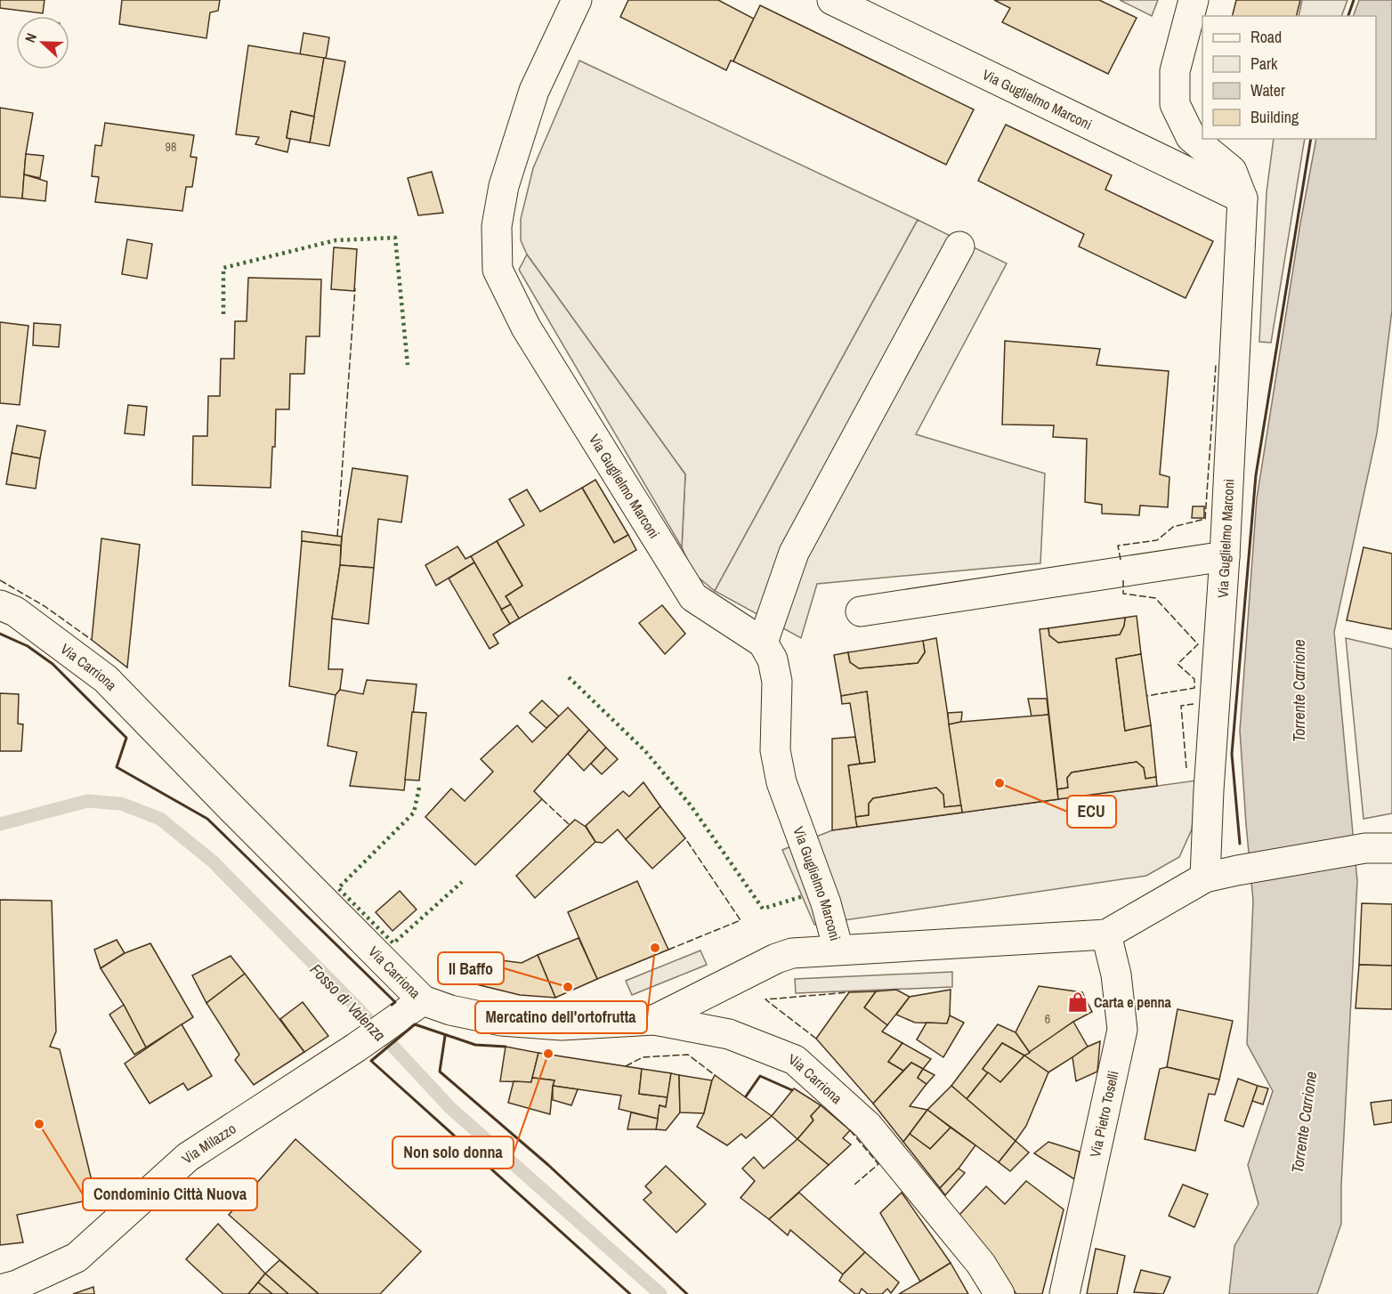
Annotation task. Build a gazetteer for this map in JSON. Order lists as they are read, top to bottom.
{
  "streets": {
    "street": [
      "Via Guglielmo Marconi",
      "Via Carriona",
      "Via Pietro Toselli",
      "Via Milazzo"
    ]
  },
  "crossings": [
    ["Via Guglielmo Marconi", "Via Carriona"],
    ["Via Guglielmo Marconi", "Via Pietro Toselli"],
    ["Via Carriona", "Via Milazzo"]
  ],
  "water": ["Torrente Carrione", "Fosso di Valenza"],
  "places": {
    "other": [
      "ECU",
      "Mercatino dell'ortofrutta",
      "Il Baffo",
      "Non solo donna",
      "Condominio Città Nuova"
    ],
    "shop": ["Carta e penna"]
  },
  "house_numbers": ["98", "6"],
  "legend": [
    "Road",
    "Park",
    "Water",
    "Building"
  ],
  "north": "left"
}
